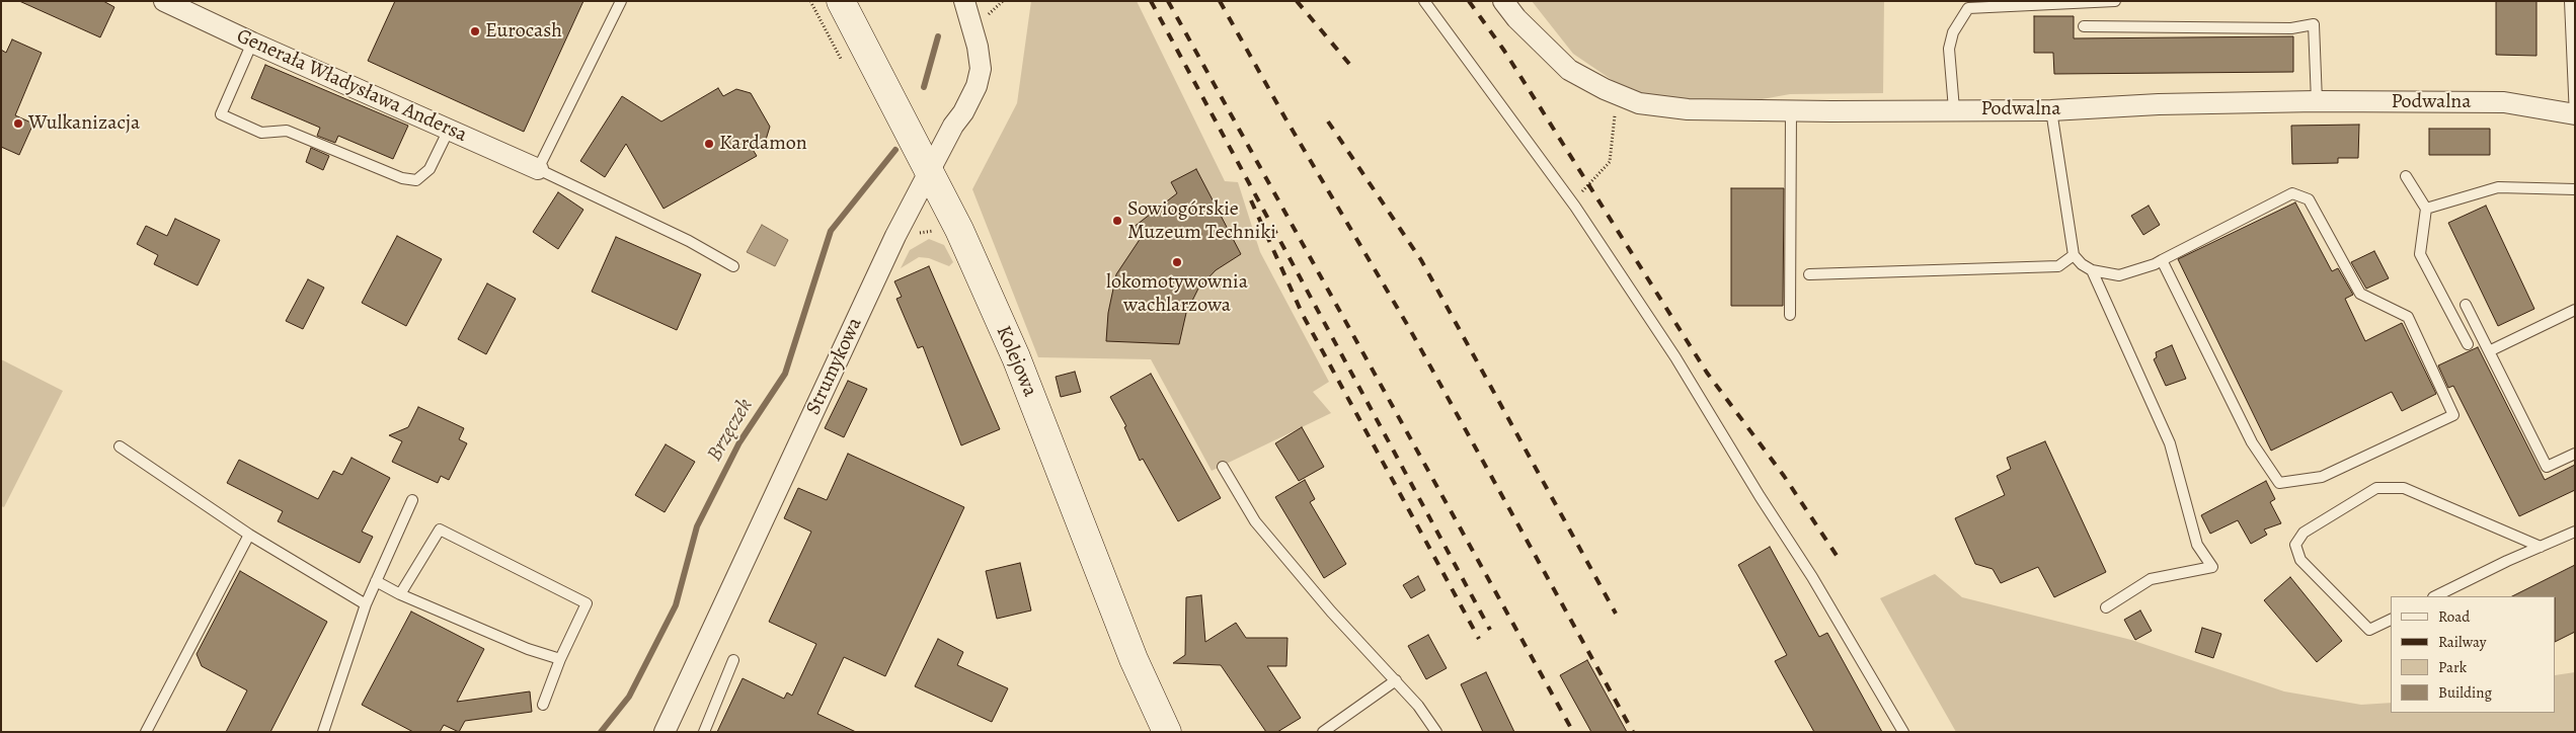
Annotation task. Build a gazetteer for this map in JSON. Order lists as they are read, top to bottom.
{
  "streets": {
    "street": [
      "Generała Władysława Andersa",
      "Podwalna",
      "Kolejowa",
      "Strumykowa"
    ]
  },
  "crossings": [
    ["Kolejowa", "Strumykowa"]
  ],
  "water": ["Brzęczek"],
  "places": [
    "Eurocash",
    "Wulkanizacja",
    "Kardamon",
    "Sowiogórskie Muzeum Techniki",
    "lokomotywownia wachlarzowa"
  ],
  "legend": [
    "Road",
    "Railway",
    "Park",
    "Building"
  ]
}
